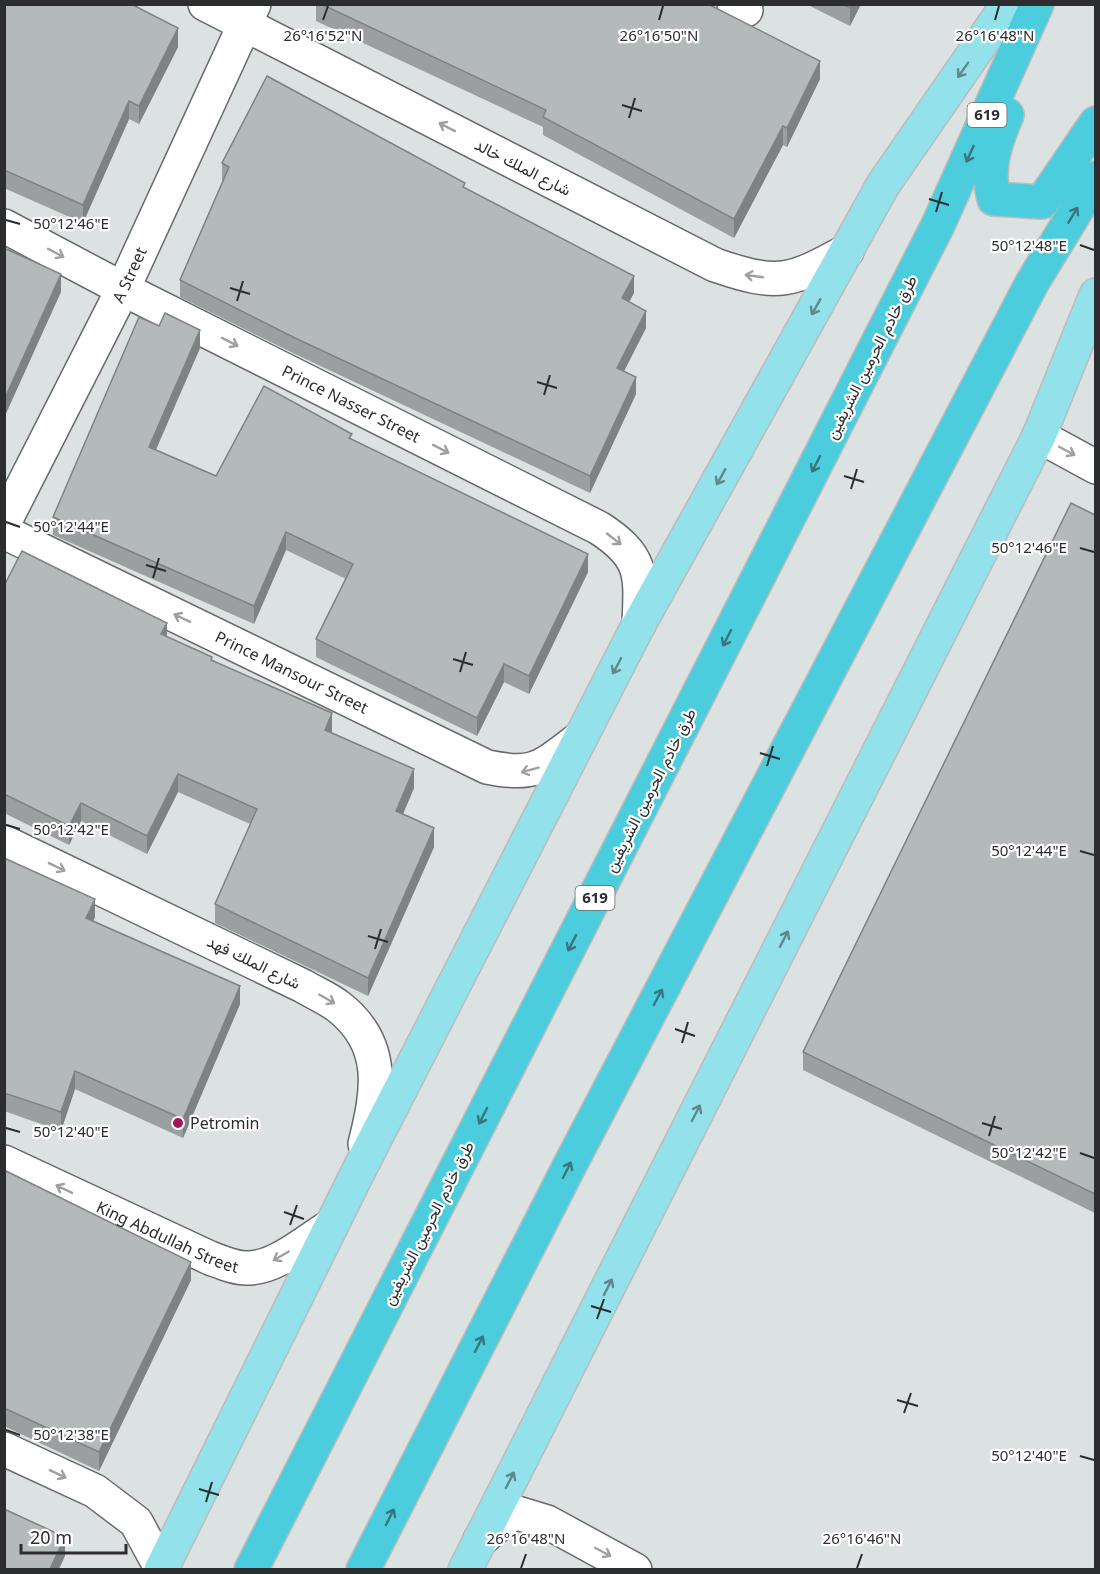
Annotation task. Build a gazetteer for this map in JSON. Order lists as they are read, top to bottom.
{
  "streets": {
    "highway": ["619", "طرق خادم الحرمين الشريفين"],
    "street": [
      "شارع الملك خالد",
      "A Street",
      "Prince Nasser Street",
      "Prince Mansour Street",
      "شارع الملك فهد",
      "King Abdullah Street"
    ]
  },
  "crossings": [
    ["شارع الملك خالد", "A Street"],
    ["A Street", "Prince Nasser Street"]
  ],
  "one_way": [
    "شارع الملك خالد",
    "Prince Nasser Street",
    "Prince Mansour Street",
    "شارع الملك فهد",
    "King Abdullah Street"
  ],
  "places": ["Petromin"],
  "scale_bar": "20 m",
  "coordinates": [
    "26°16'52\"N",
    "26°16'50\"N",
    "26°16'48\"N",
    "50°12'46\"E",
    "50°12'48\"E",
    "50°12'44\"E",
    "50°12'42\"E",
    "50°12'40\"E",
    "50°12'38\"E",
    "26°16'46\"N"
  ]
}
